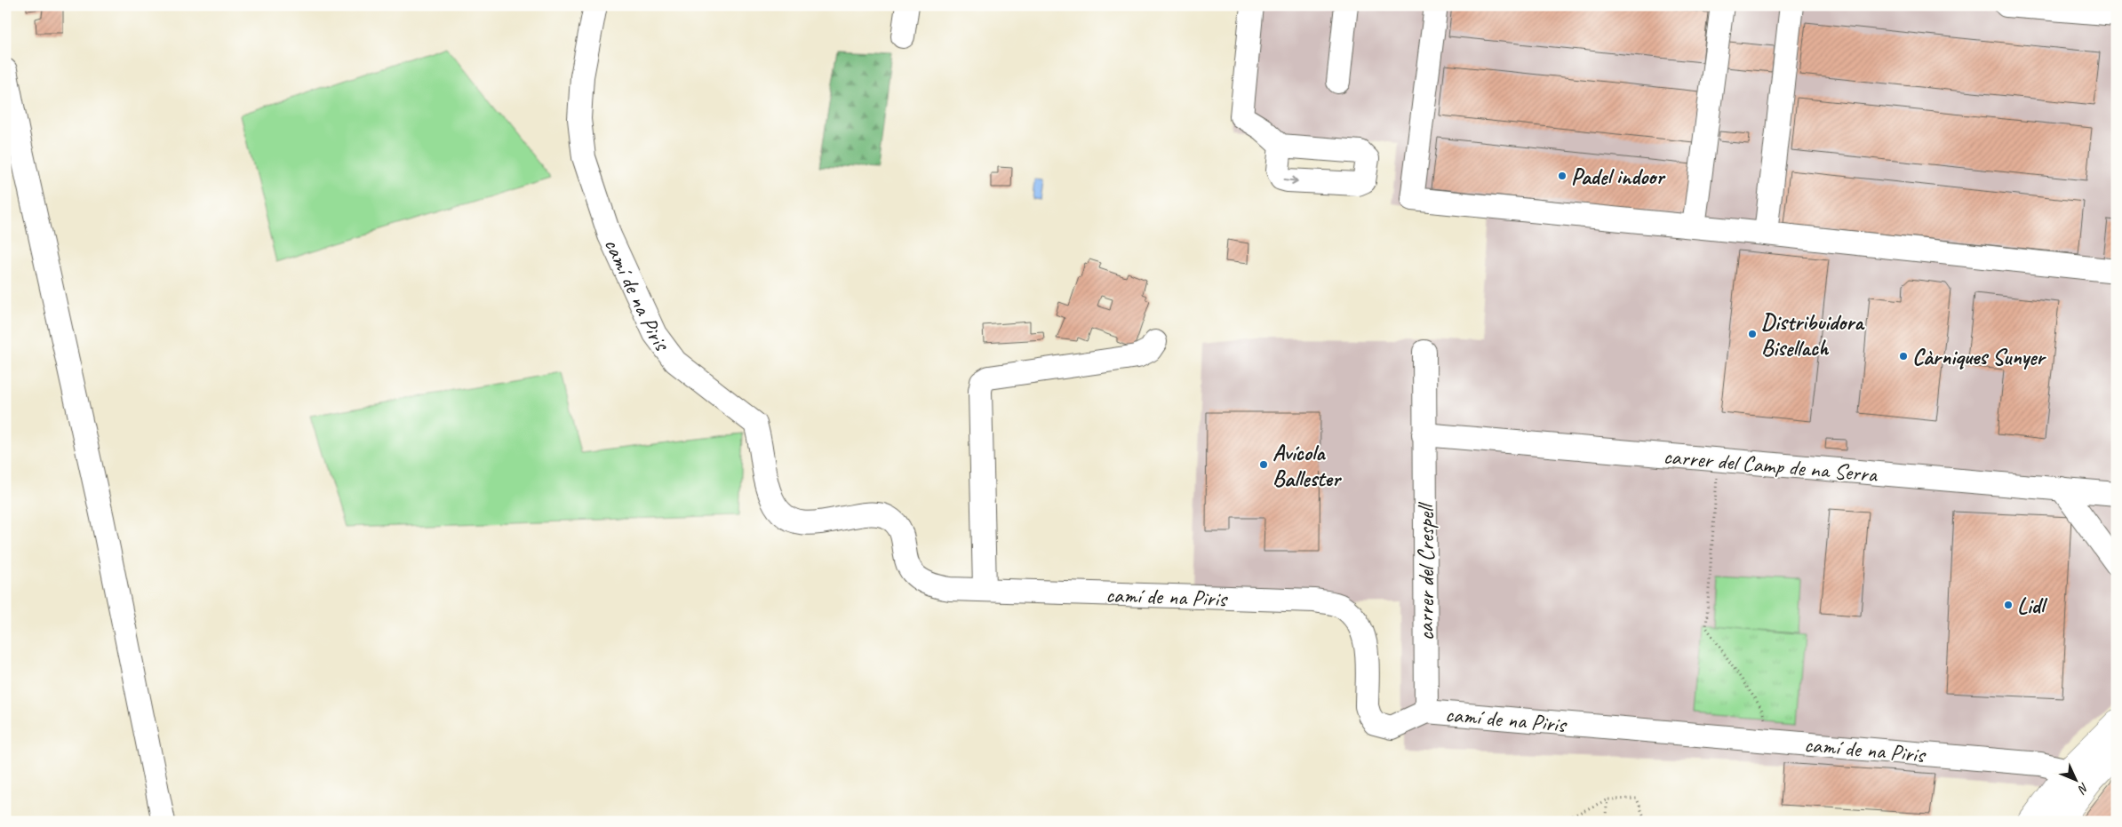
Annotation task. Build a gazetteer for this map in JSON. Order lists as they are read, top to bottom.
{
  "streets": {
    "street": ["camí de na Piris", "carrer del Camp de na Serra", "carrer del Crespell"]
  },
  "crossings": [
    ["camí de na Piris", "carrer del Crespell"],
    ["carrer del Camp de na Serra", "carrer del Crespell"]
  ],
  "places": [
    "Padel indoor",
    "Distribuidora Bisellach",
    "Càrniques Sunyer",
    "Avícola Ballester",
    "Lidl"
  ],
  "north": "bottom right"
}
